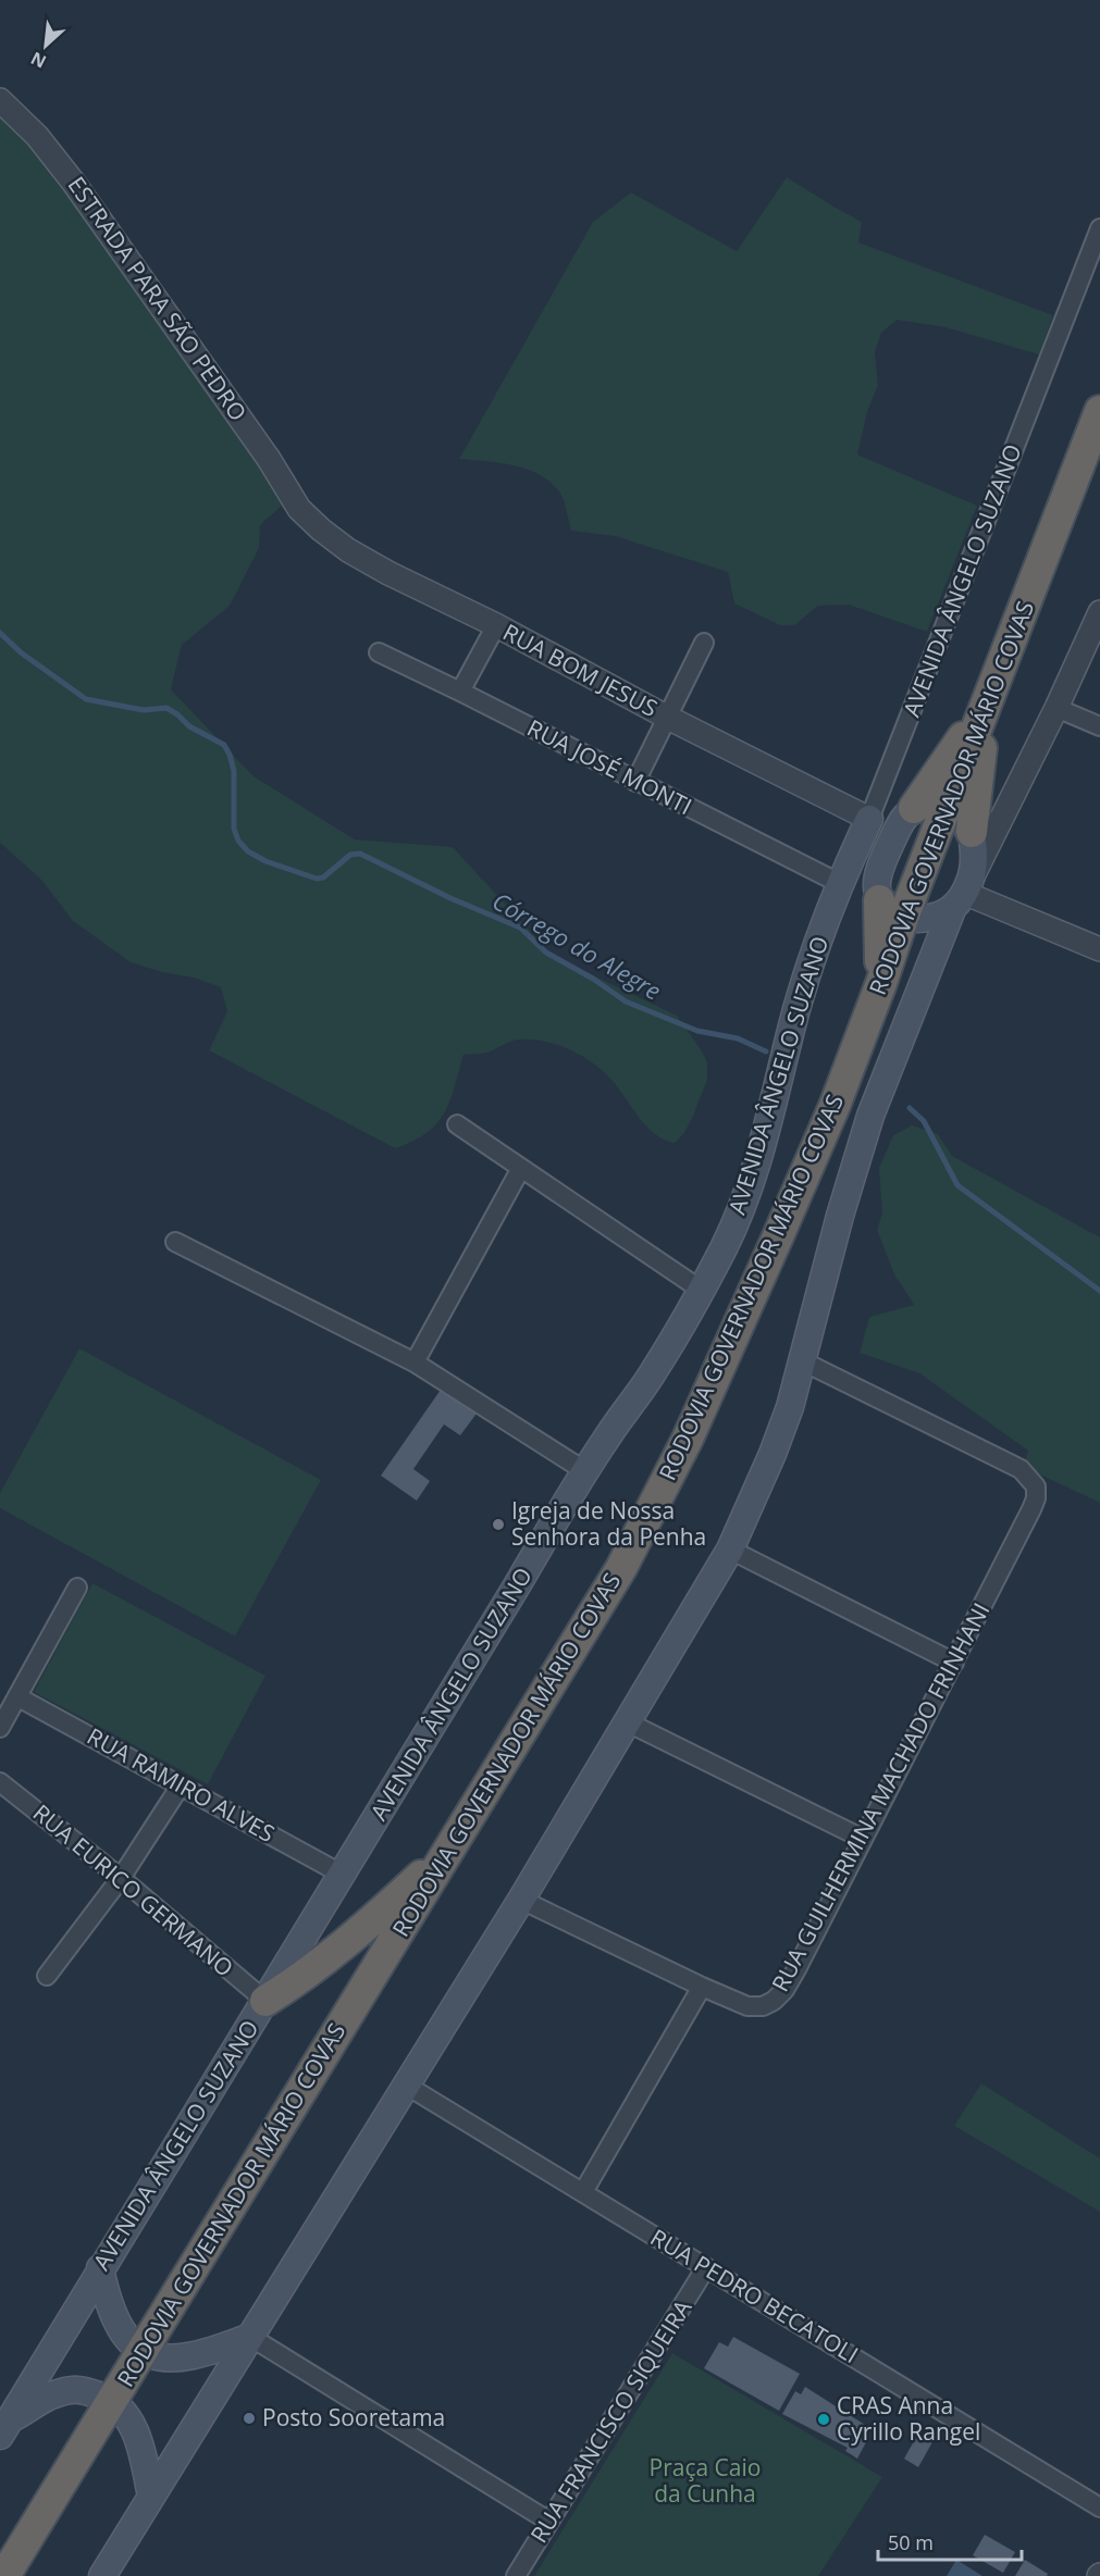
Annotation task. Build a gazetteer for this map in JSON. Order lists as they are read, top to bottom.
{
  "streets": {
    "highway": ["RODOVIA GOVERNADOR MÁRIO COVAS"],
    "main road": ["AVENIDA ÂNGELO SUZANO"],
    "street": [
      "ESTRADA PARA SÃO PEDRO",
      "RUA BOM JESUS",
      "RUA JOSÉ MONTI",
      "RUA RAMIRO ALVES",
      "RUA GUILHERMINA MACHADO FRINHANI",
      "RUA EURICO GERMANO",
      "RUA PEDRO BECATOLI",
      "RUA FRANCISCO SIQUEIRA"
    ]
  },
  "crossings": [
    ["ESTRADA PARA SÃO PEDRO", "RUA BOM JESUS"],
    ["AVENIDA ÂNGELO SUZANO", "RUA BOM JESUS"],
    ["AVENIDA ÂNGELO SUZANO", "RUA JOSÉ MONTI"],
    ["AVENIDA ÂNGELO SUZANO", "RUA RAMIRO ALVES"],
    ["AVENIDA ÂNGELO SUZANO", "RUA EURICO GERMANO"],
    ["RUA PEDRO BECATOLI", "RUA FRANCISCO SIQUEIRA"]
  ],
  "water": ["Córrego do Alegre"],
  "parks": ["Praça Caio da Cunha"],
  "places": ["Igreja de Nossa Senhora da Penha", "Posto Sooretama", "CRAS Anna Cyrillo Rangel"],
  "scale_bar": "50 m",
  "north": "bottom left"
}
